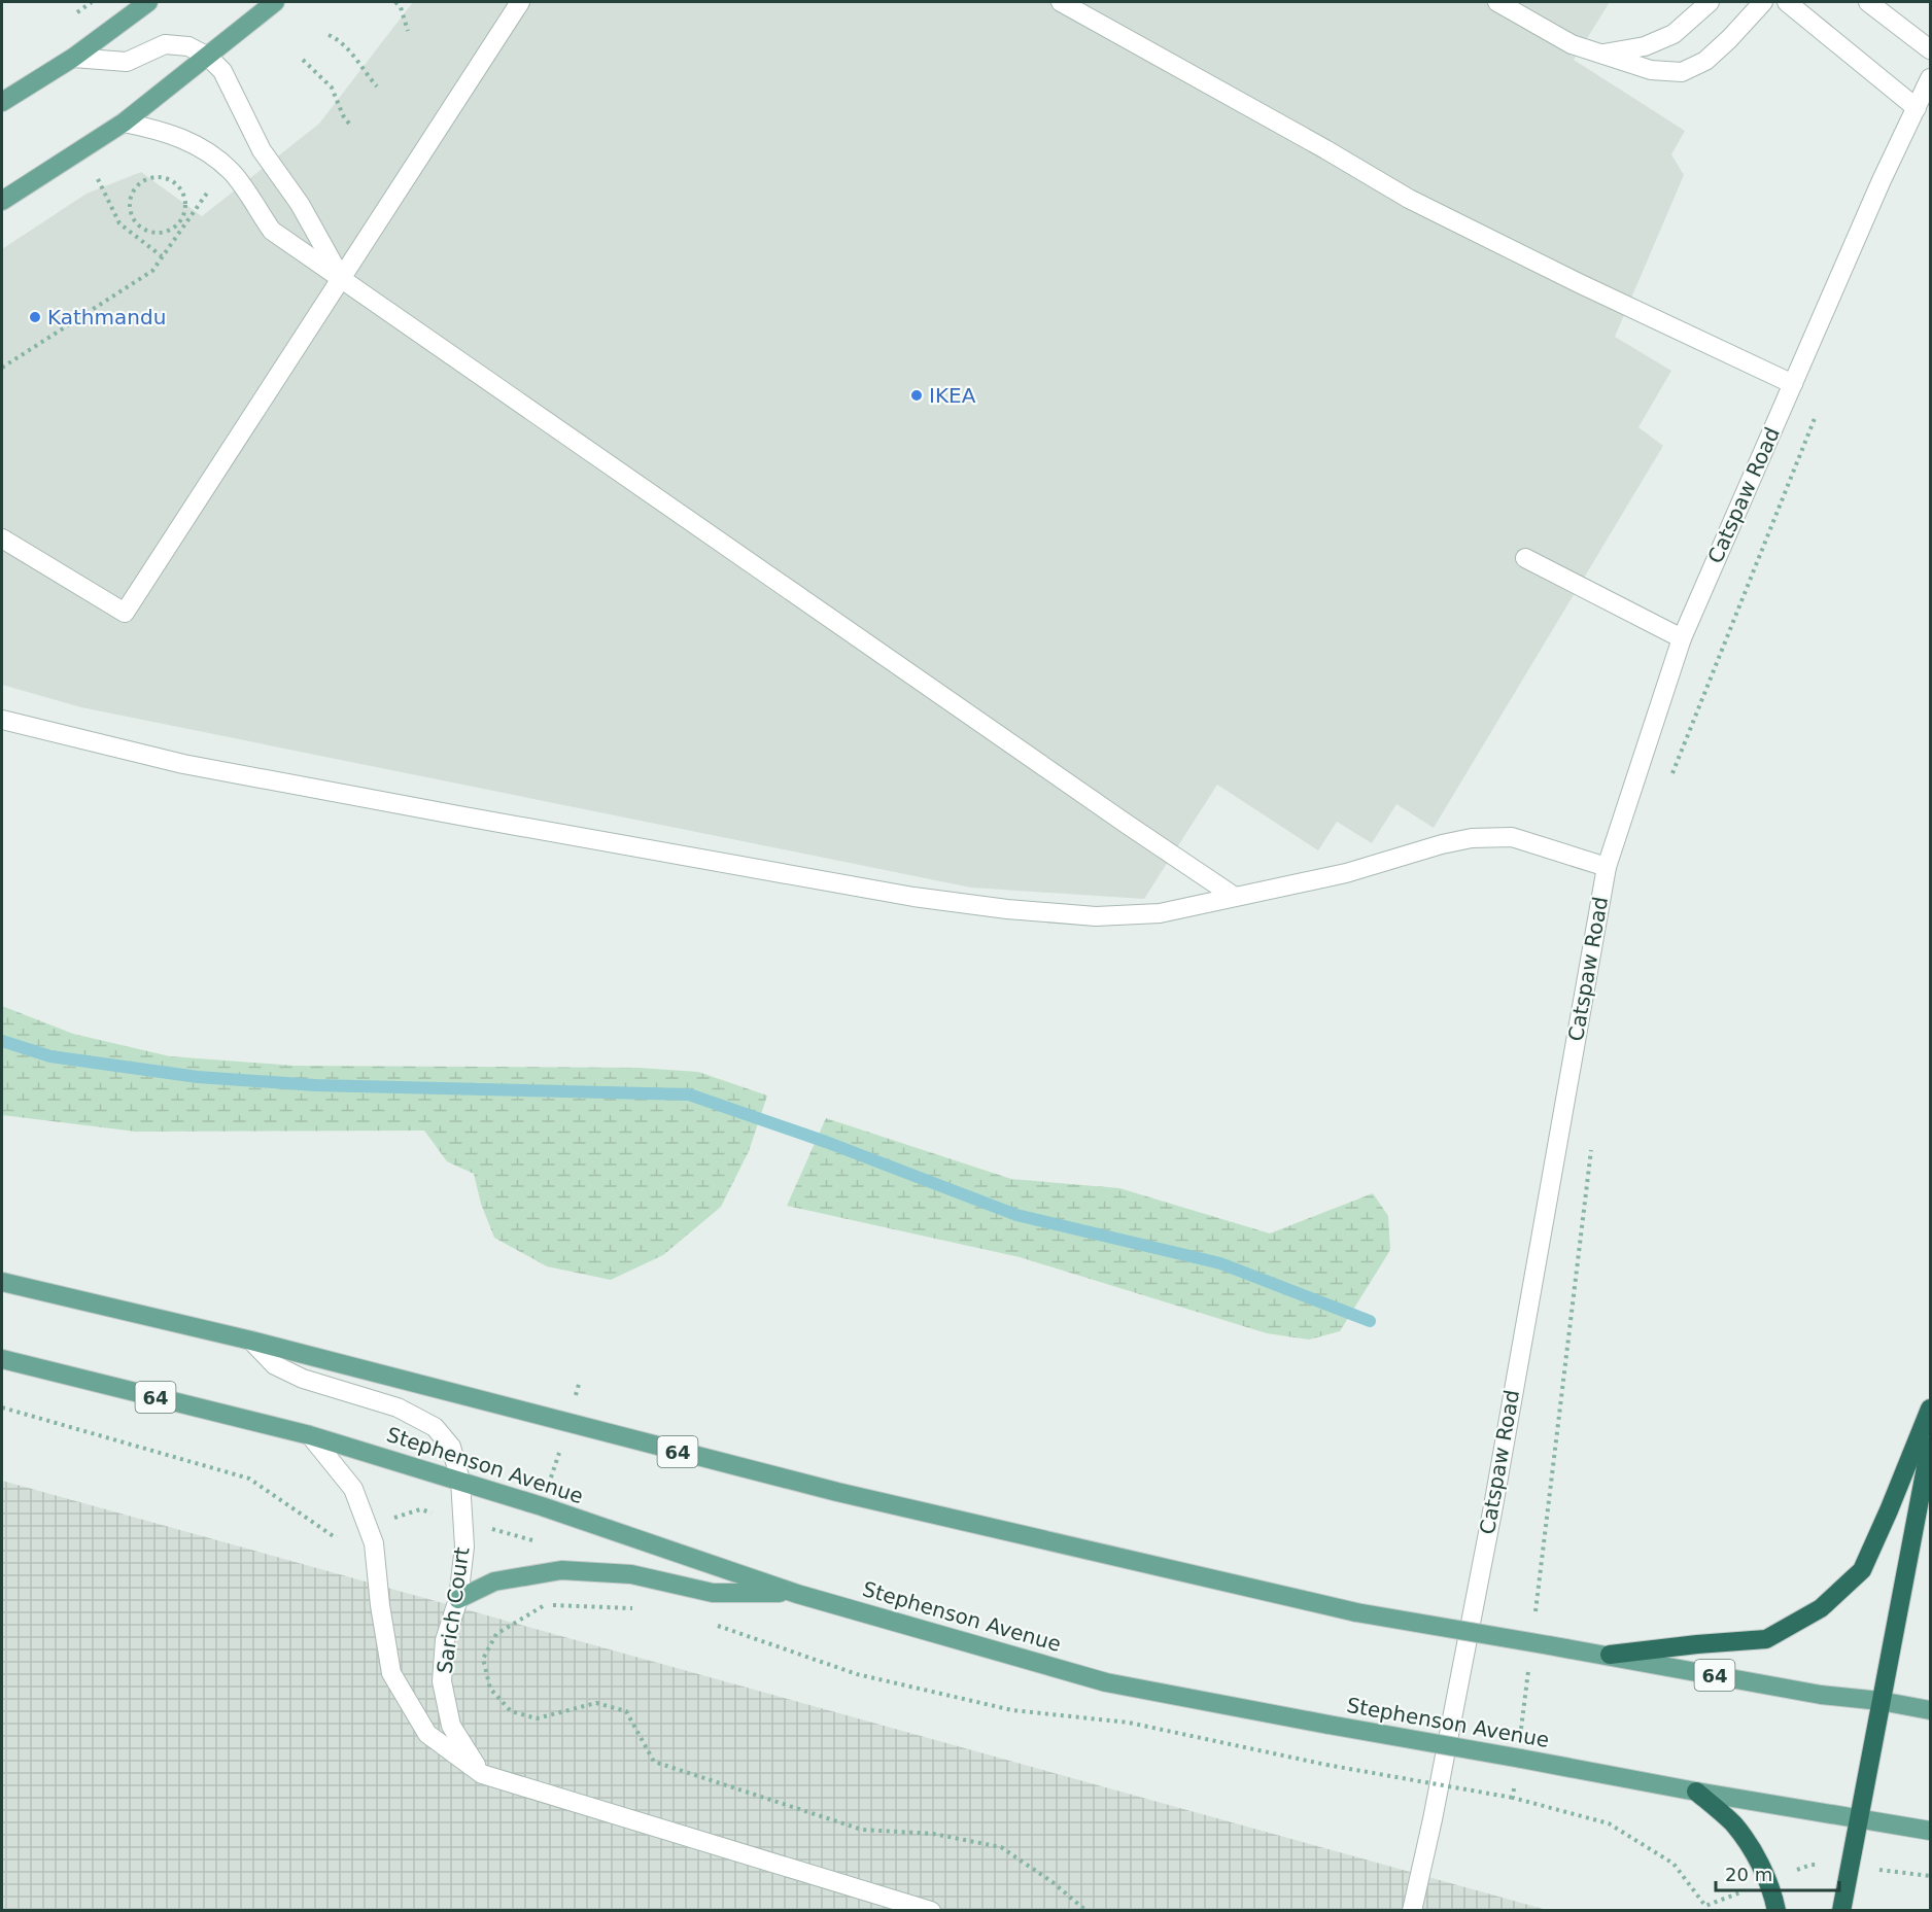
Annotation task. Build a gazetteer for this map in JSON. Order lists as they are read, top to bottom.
{
  "streets": {
    "main road": ["64", "Stephenson Avenue"],
    "street": ["Catspaw Road", "Sarich Court"]
  },
  "crossings": [
    ["64", "Sarich Court"],
    ["Stephenson Avenue", "Sarich Court"]
  ],
  "places": ["Kathmandu", "IKEA"],
  "scale_bar": "20 m"
}
